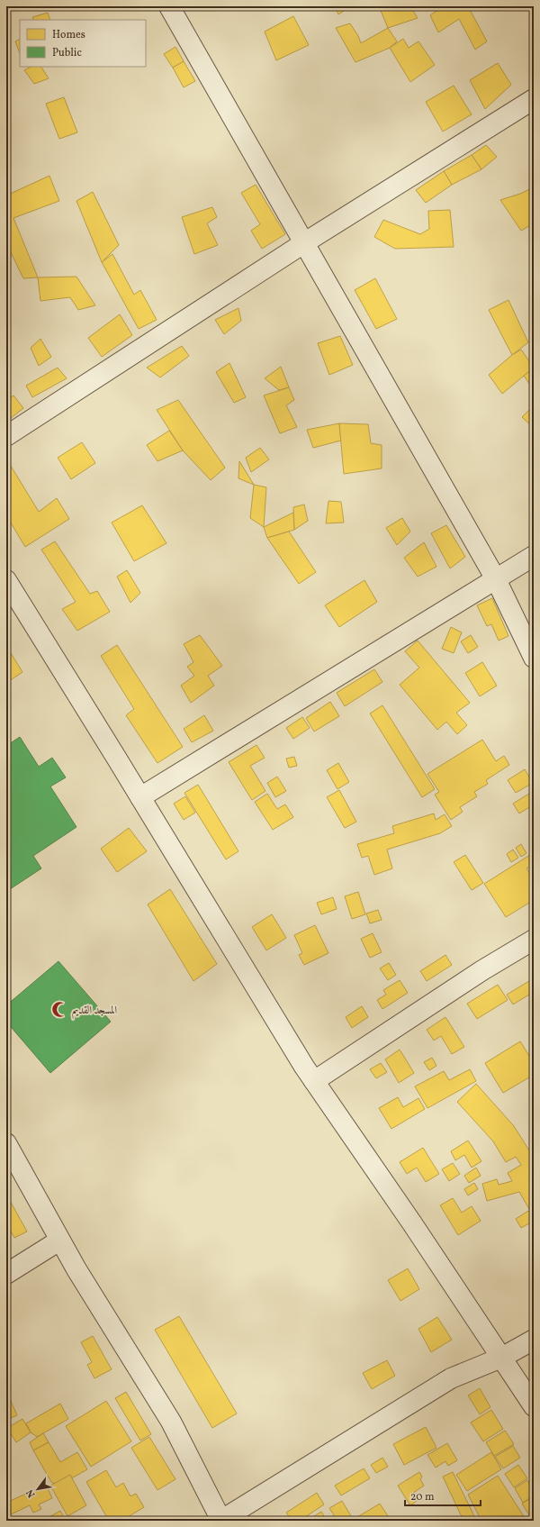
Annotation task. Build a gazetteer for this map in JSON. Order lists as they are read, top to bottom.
{
  "places": {
    "mosque": ["المسجد القديم"]
  },
  "legend": ["Homes", "Public"],
  "scale_bar": "20 m",
  "north": "bottom left"
}
